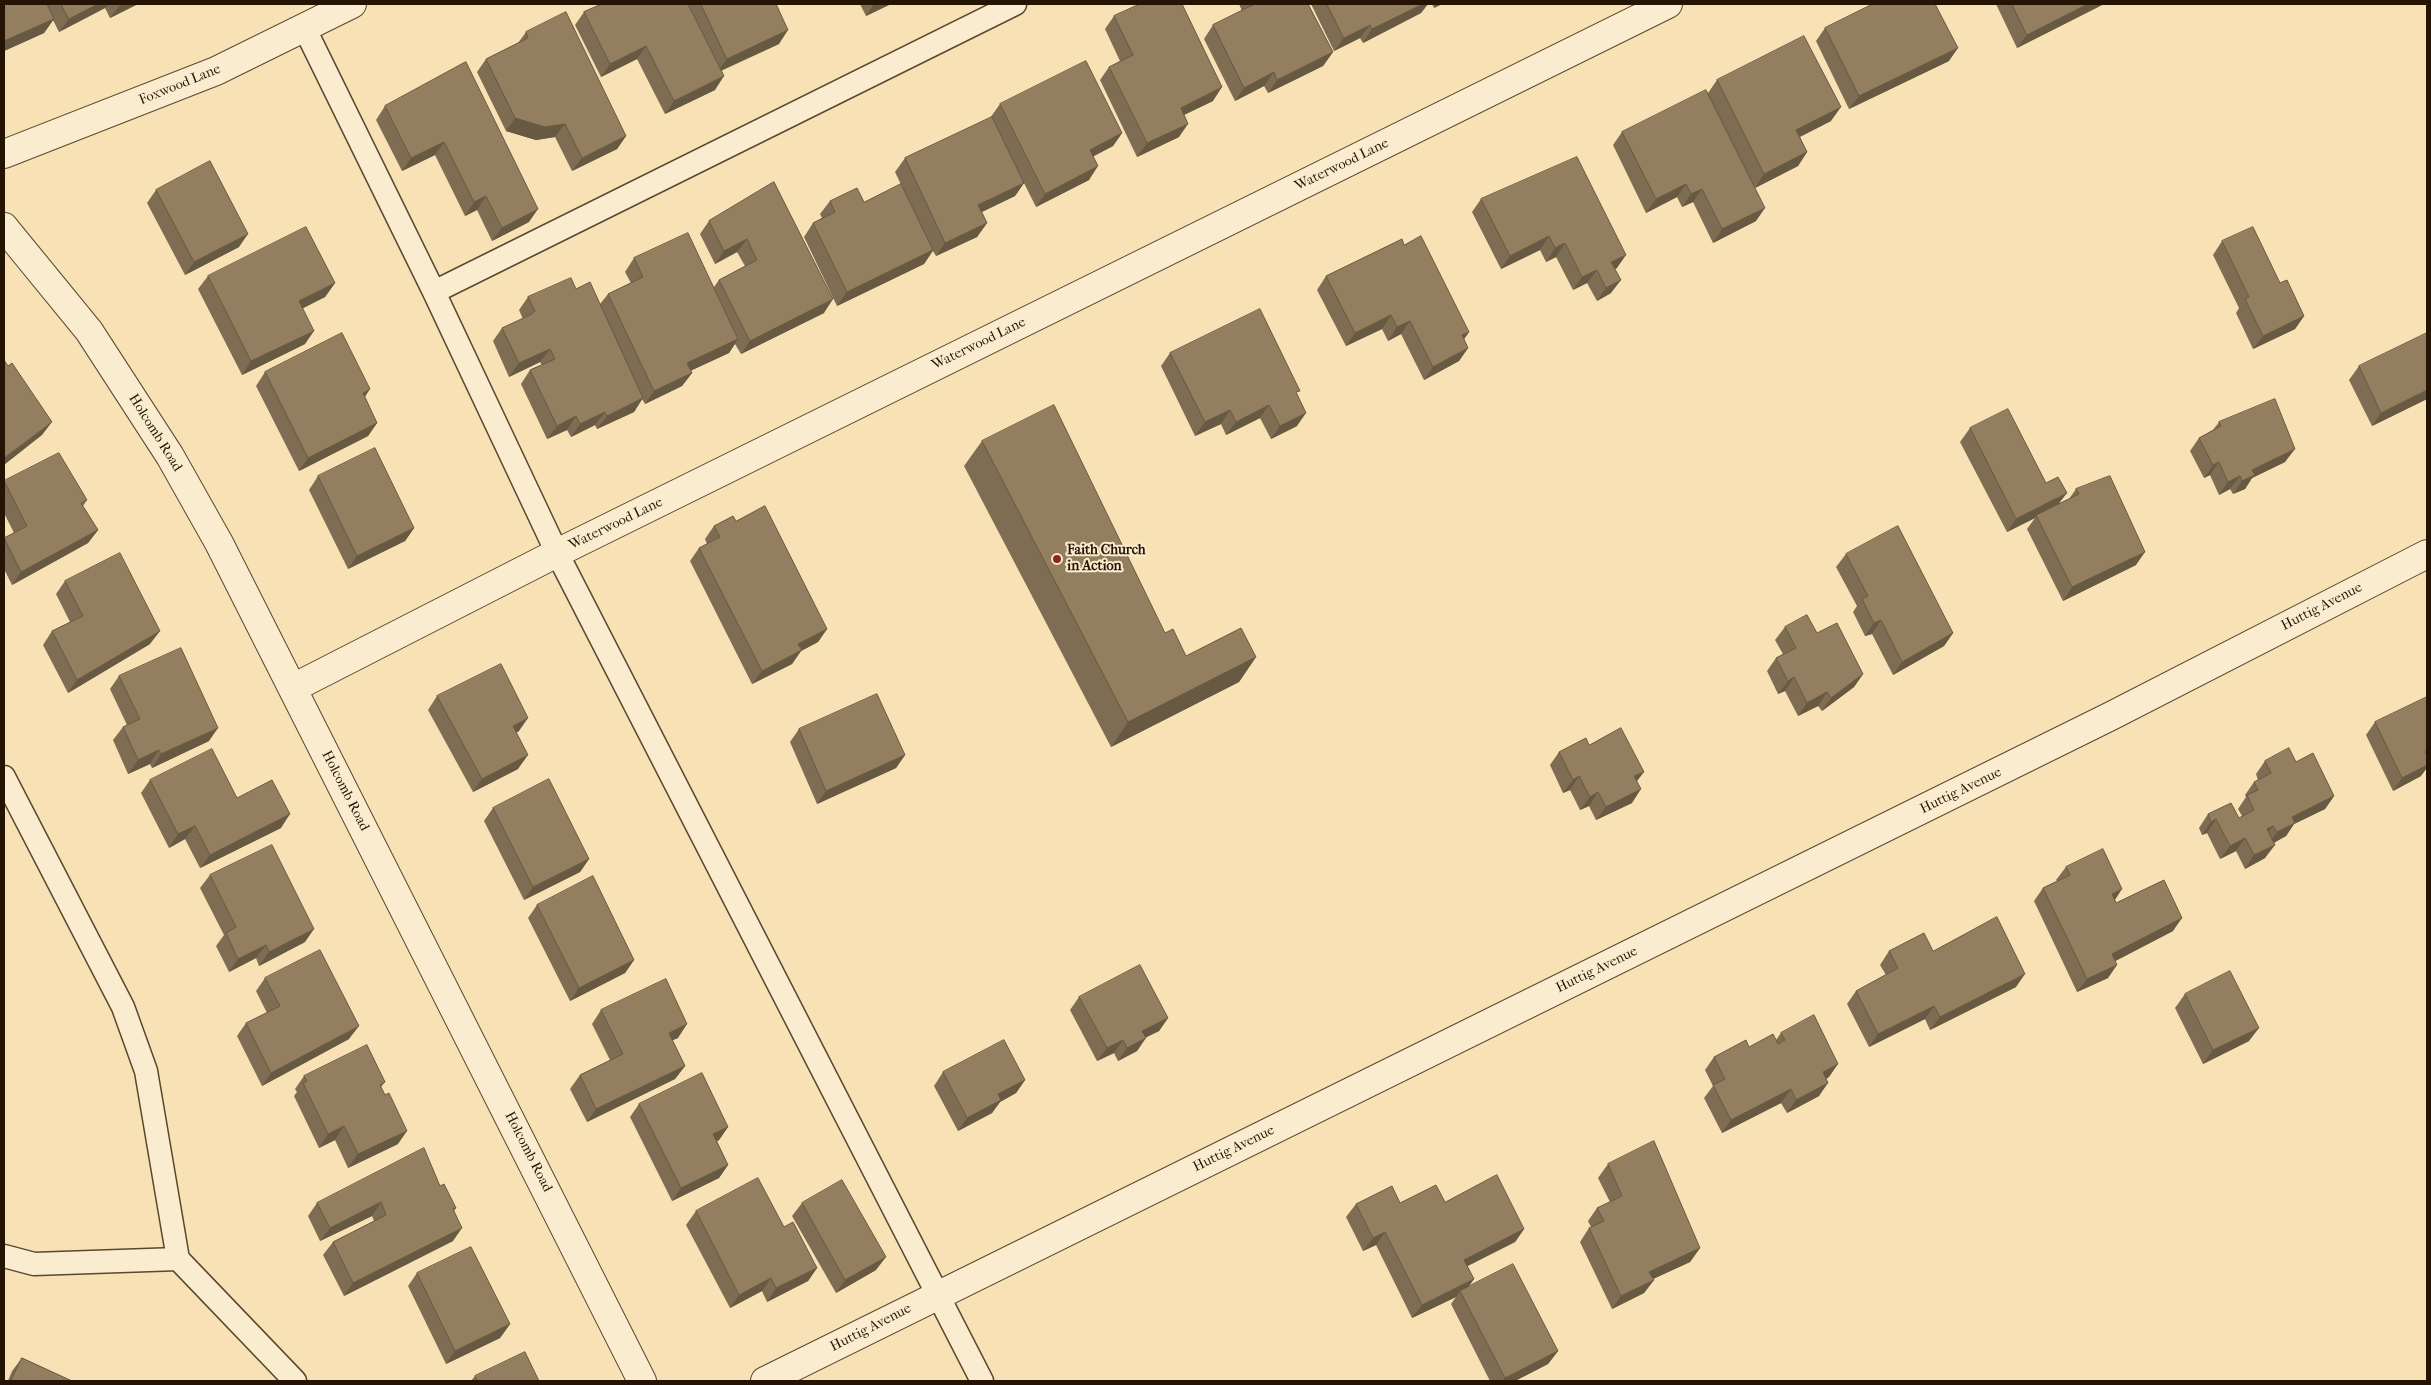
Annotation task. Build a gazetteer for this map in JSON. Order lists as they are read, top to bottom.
{
  "streets": {
    "street": [
      "Foxwood Lane",
      "Waterwood Lane",
      "Holcomb Road",
      "Huttig Avenue"
    ]
  },
  "crossings": [
    ["Waterwood Lane", "Holcomb Road"]
  ],
  "places": ["Faith Church in Action"]
}
